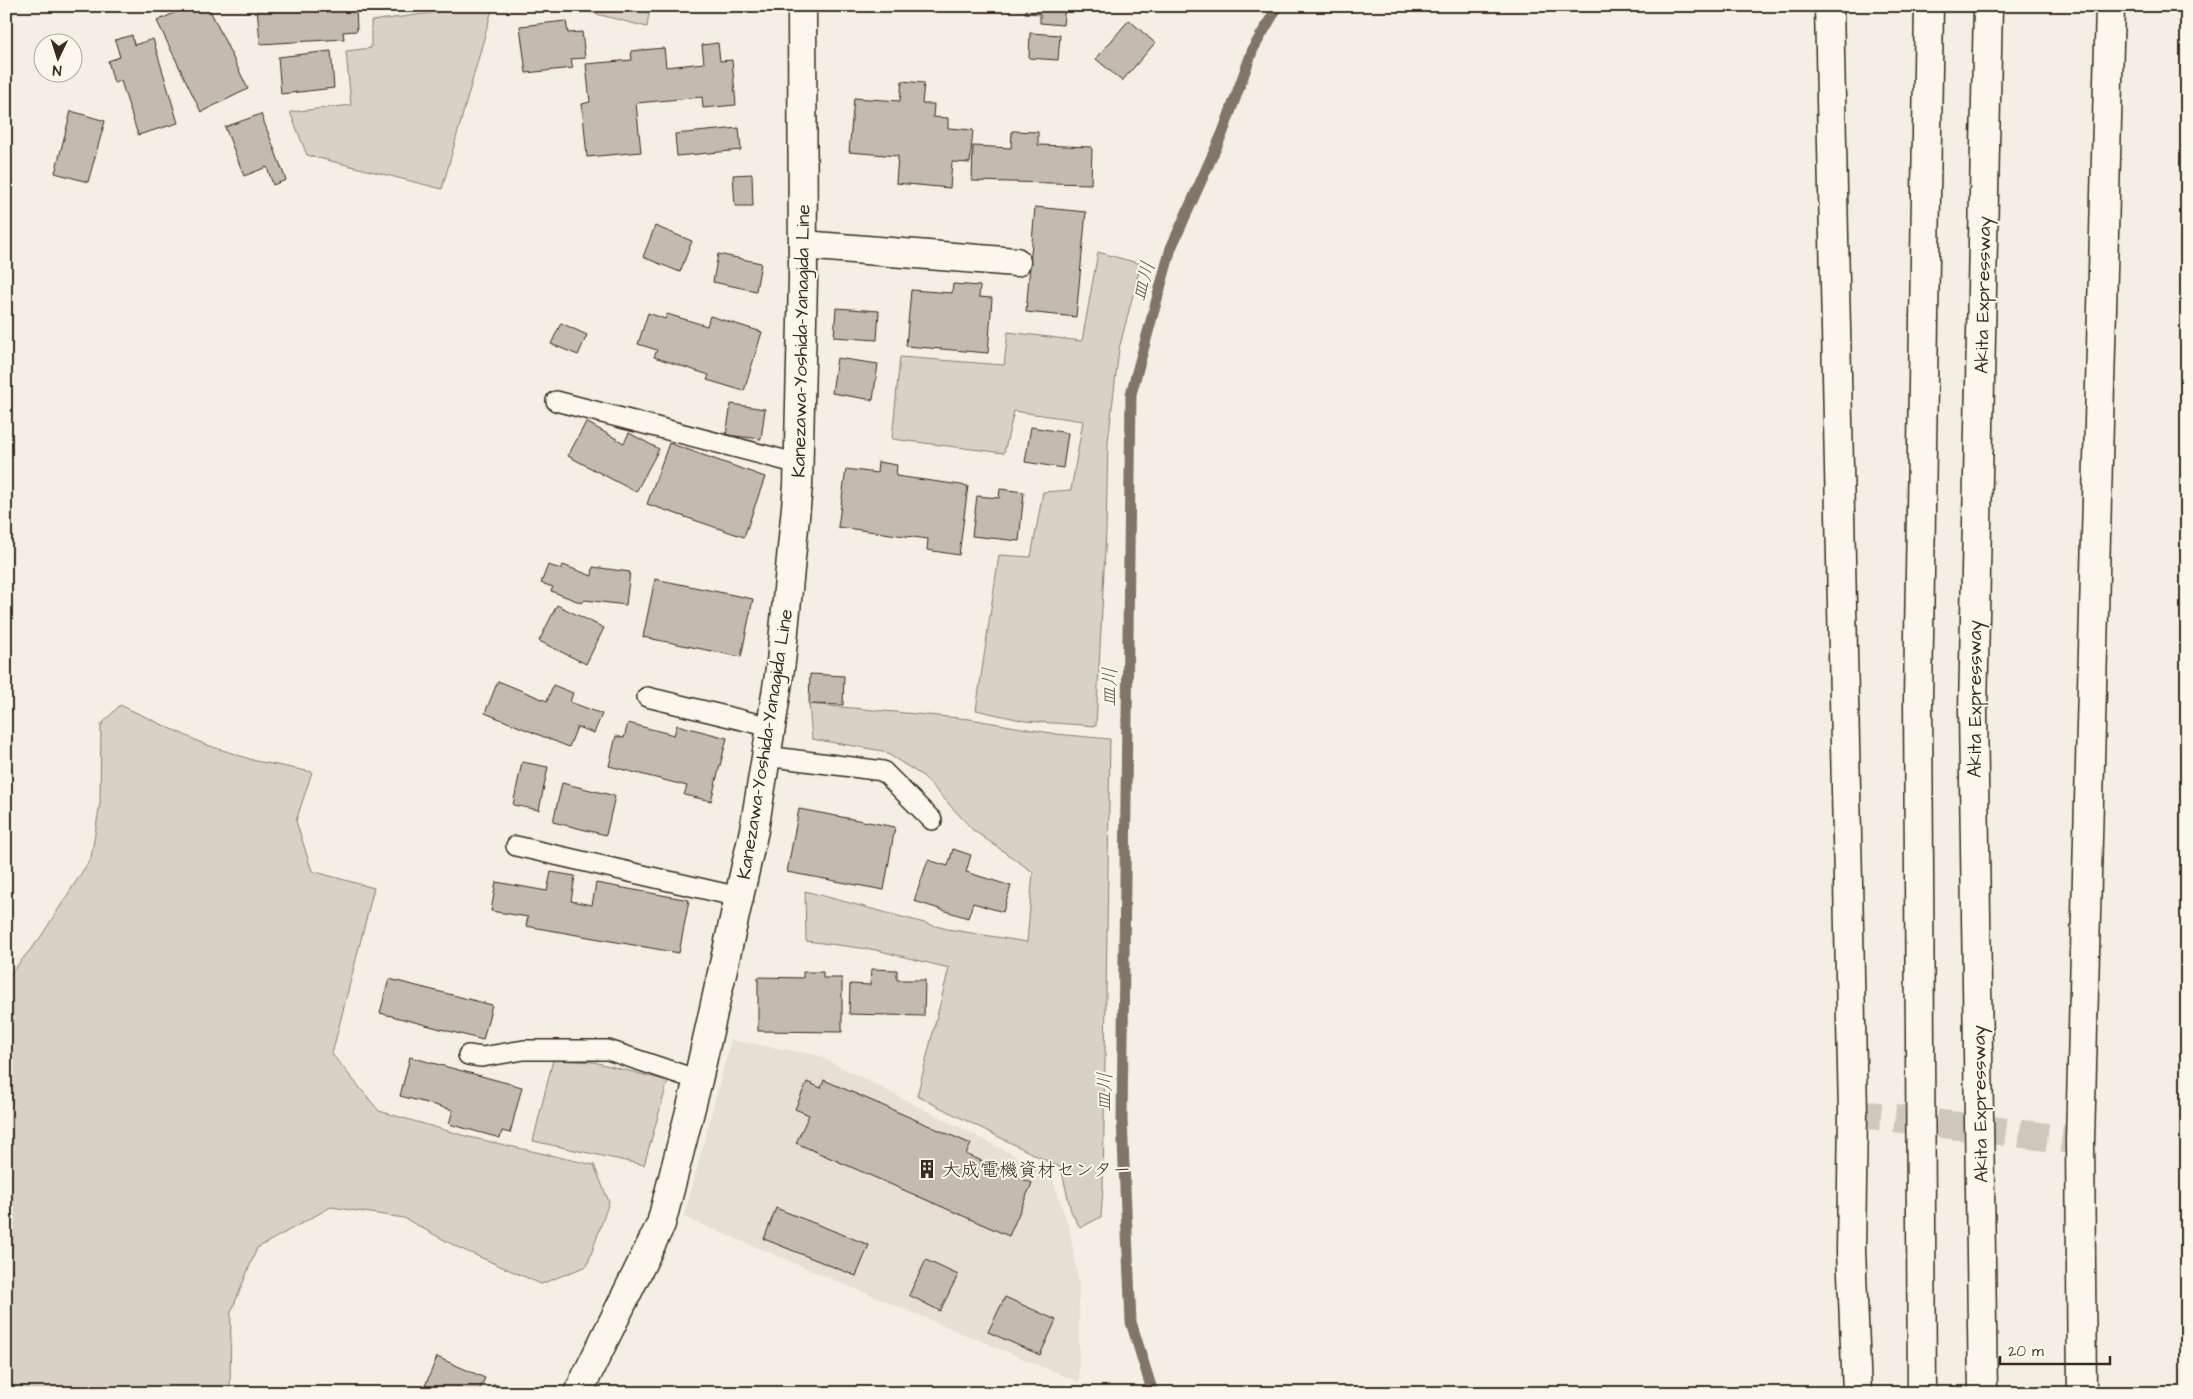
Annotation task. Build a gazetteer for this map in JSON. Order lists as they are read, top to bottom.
{
  "streets": {
    "main road": ["Akita Expressway", "Kanezawa-Yoshida-Yanagida Line"]
  },
  "water": ["皿川"],
  "places": {
    "building": ["大成電機資材センター"]
  },
  "scale_bar": "20 m",
  "north": "bottom"
}
